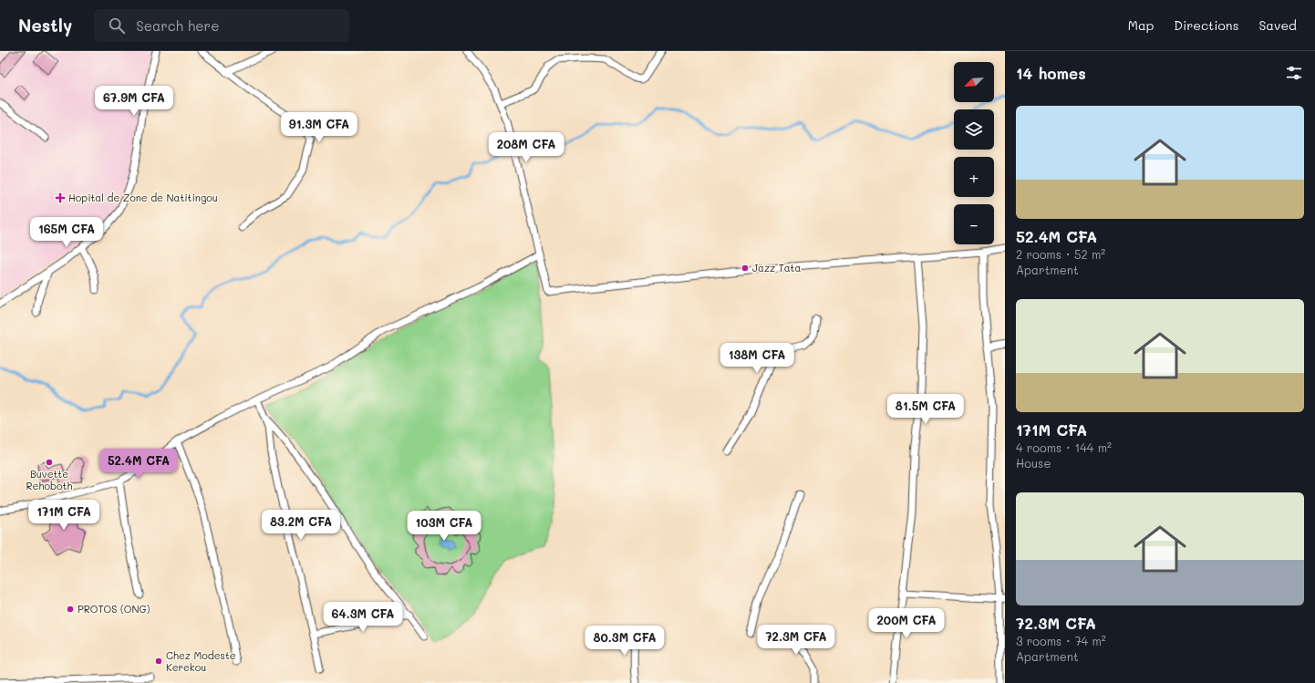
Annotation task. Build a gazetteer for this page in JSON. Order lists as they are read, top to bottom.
{
  "places": {
    "health": ["Hopital de Zone de Natitingou"],
    "other": [
      "Jazz Tata",
      "Buvette Rehoboth",
      "PROTOS (ONG)",
      "Chez Modeste Kerekou"
    ]
  },
  "north": "bottom left",
  "page": {
    "header": "Nestly",
    "search": "Search here",
    "nav": ["Map", "Directions", "Saved"],
    "heading": "14 homes",
    "map_buttons": ["+", "−"],
    "price": [
      "67.9M CFA",
      "91.3M CFA",
      "208M CFA",
      "165M CFA",
      "138M CFA",
      "81.5M CFA",
      "52.4M CFA",
      "171M CFA",
      "83.2M CFA",
      "103M CFA",
      "64.3M CFA",
      "200M CFA",
      "72.3M CFA",
      "80.3M CFA"
    ],
    "list": [
      {
        "name": "52.4M CFA",
        "note": "2 rooms · 52 m² · Apartment"
      },
      {
        "name": "171M CFA",
        "note": "4 rooms · 144 m² · House"
      },
      {
        "name": "72.3M CFA",
        "note": "3 rooms · 74 m² · Apartment"
      }
    ]
  }
}
